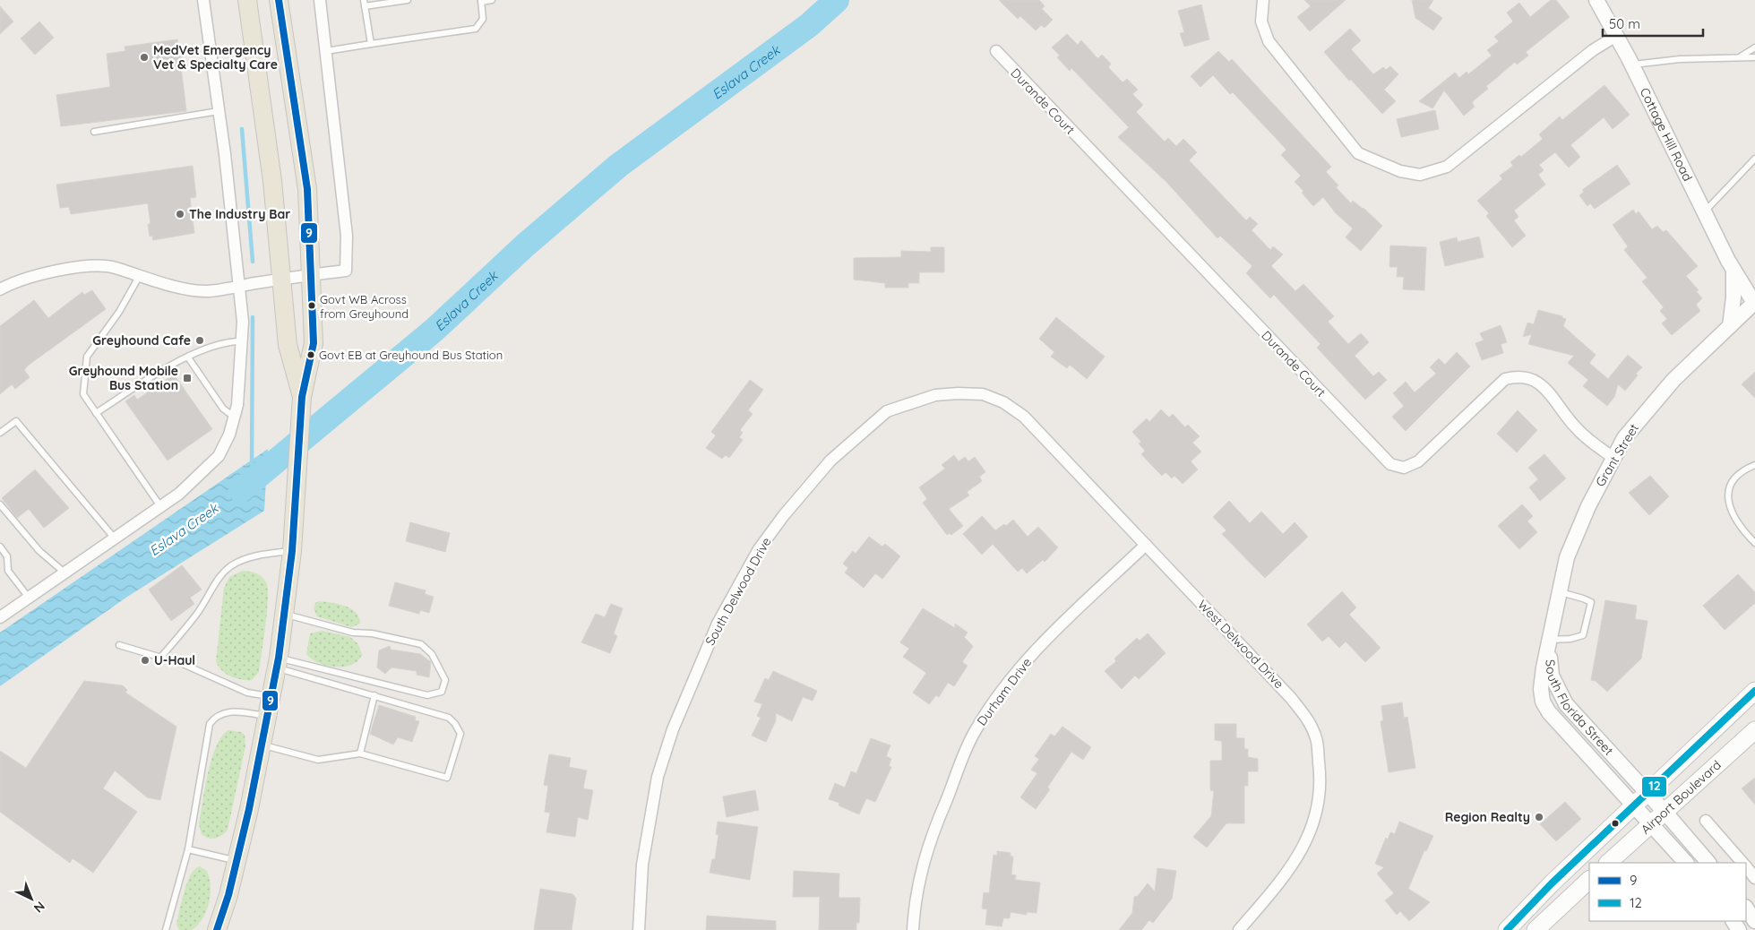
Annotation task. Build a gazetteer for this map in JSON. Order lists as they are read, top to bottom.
{
  "streets": {
    "main road": ["Airport Boulevard"],
    "street": [
      "Durande Court",
      "Cottage Hill Road",
      "Grant Street",
      "South Delwood Drive",
      "West Delwood Drive",
      "Durham Drive",
      "South Florida Street"
    ]
  },
  "crossings": [
    ["Durande Court", "Grant Street"],
    ["Cottage Hill Road", "Grant Street"],
    ["Grant Street", "South Florida Street"],
    ["South Delwood Drive", "West Delwood Drive"],
    ["West Delwood Drive", "Durham Drive"],
    ["South Florida Street", "Airport Boulevard"]
  ],
  "water": ["Eslava Creek"],
  "places": {
    "other": [
      "MedVet Emergency Vet & Specialty Care",
      "The Industry Bar",
      "Govt WB Across from Greyhound",
      "Greyhound Cafe",
      "Govt EB at Greyhound Bus Station",
      "U-Haul",
      "Region Realty"
    ],
    "transit": ["Greyhound Mobile Bus Station"]
  },
  "lines": ["transit line 9", "transit line 12"],
  "legend": ["9", "12"],
  "scale_bar": "50 m",
  "north": "bottom right"
}
